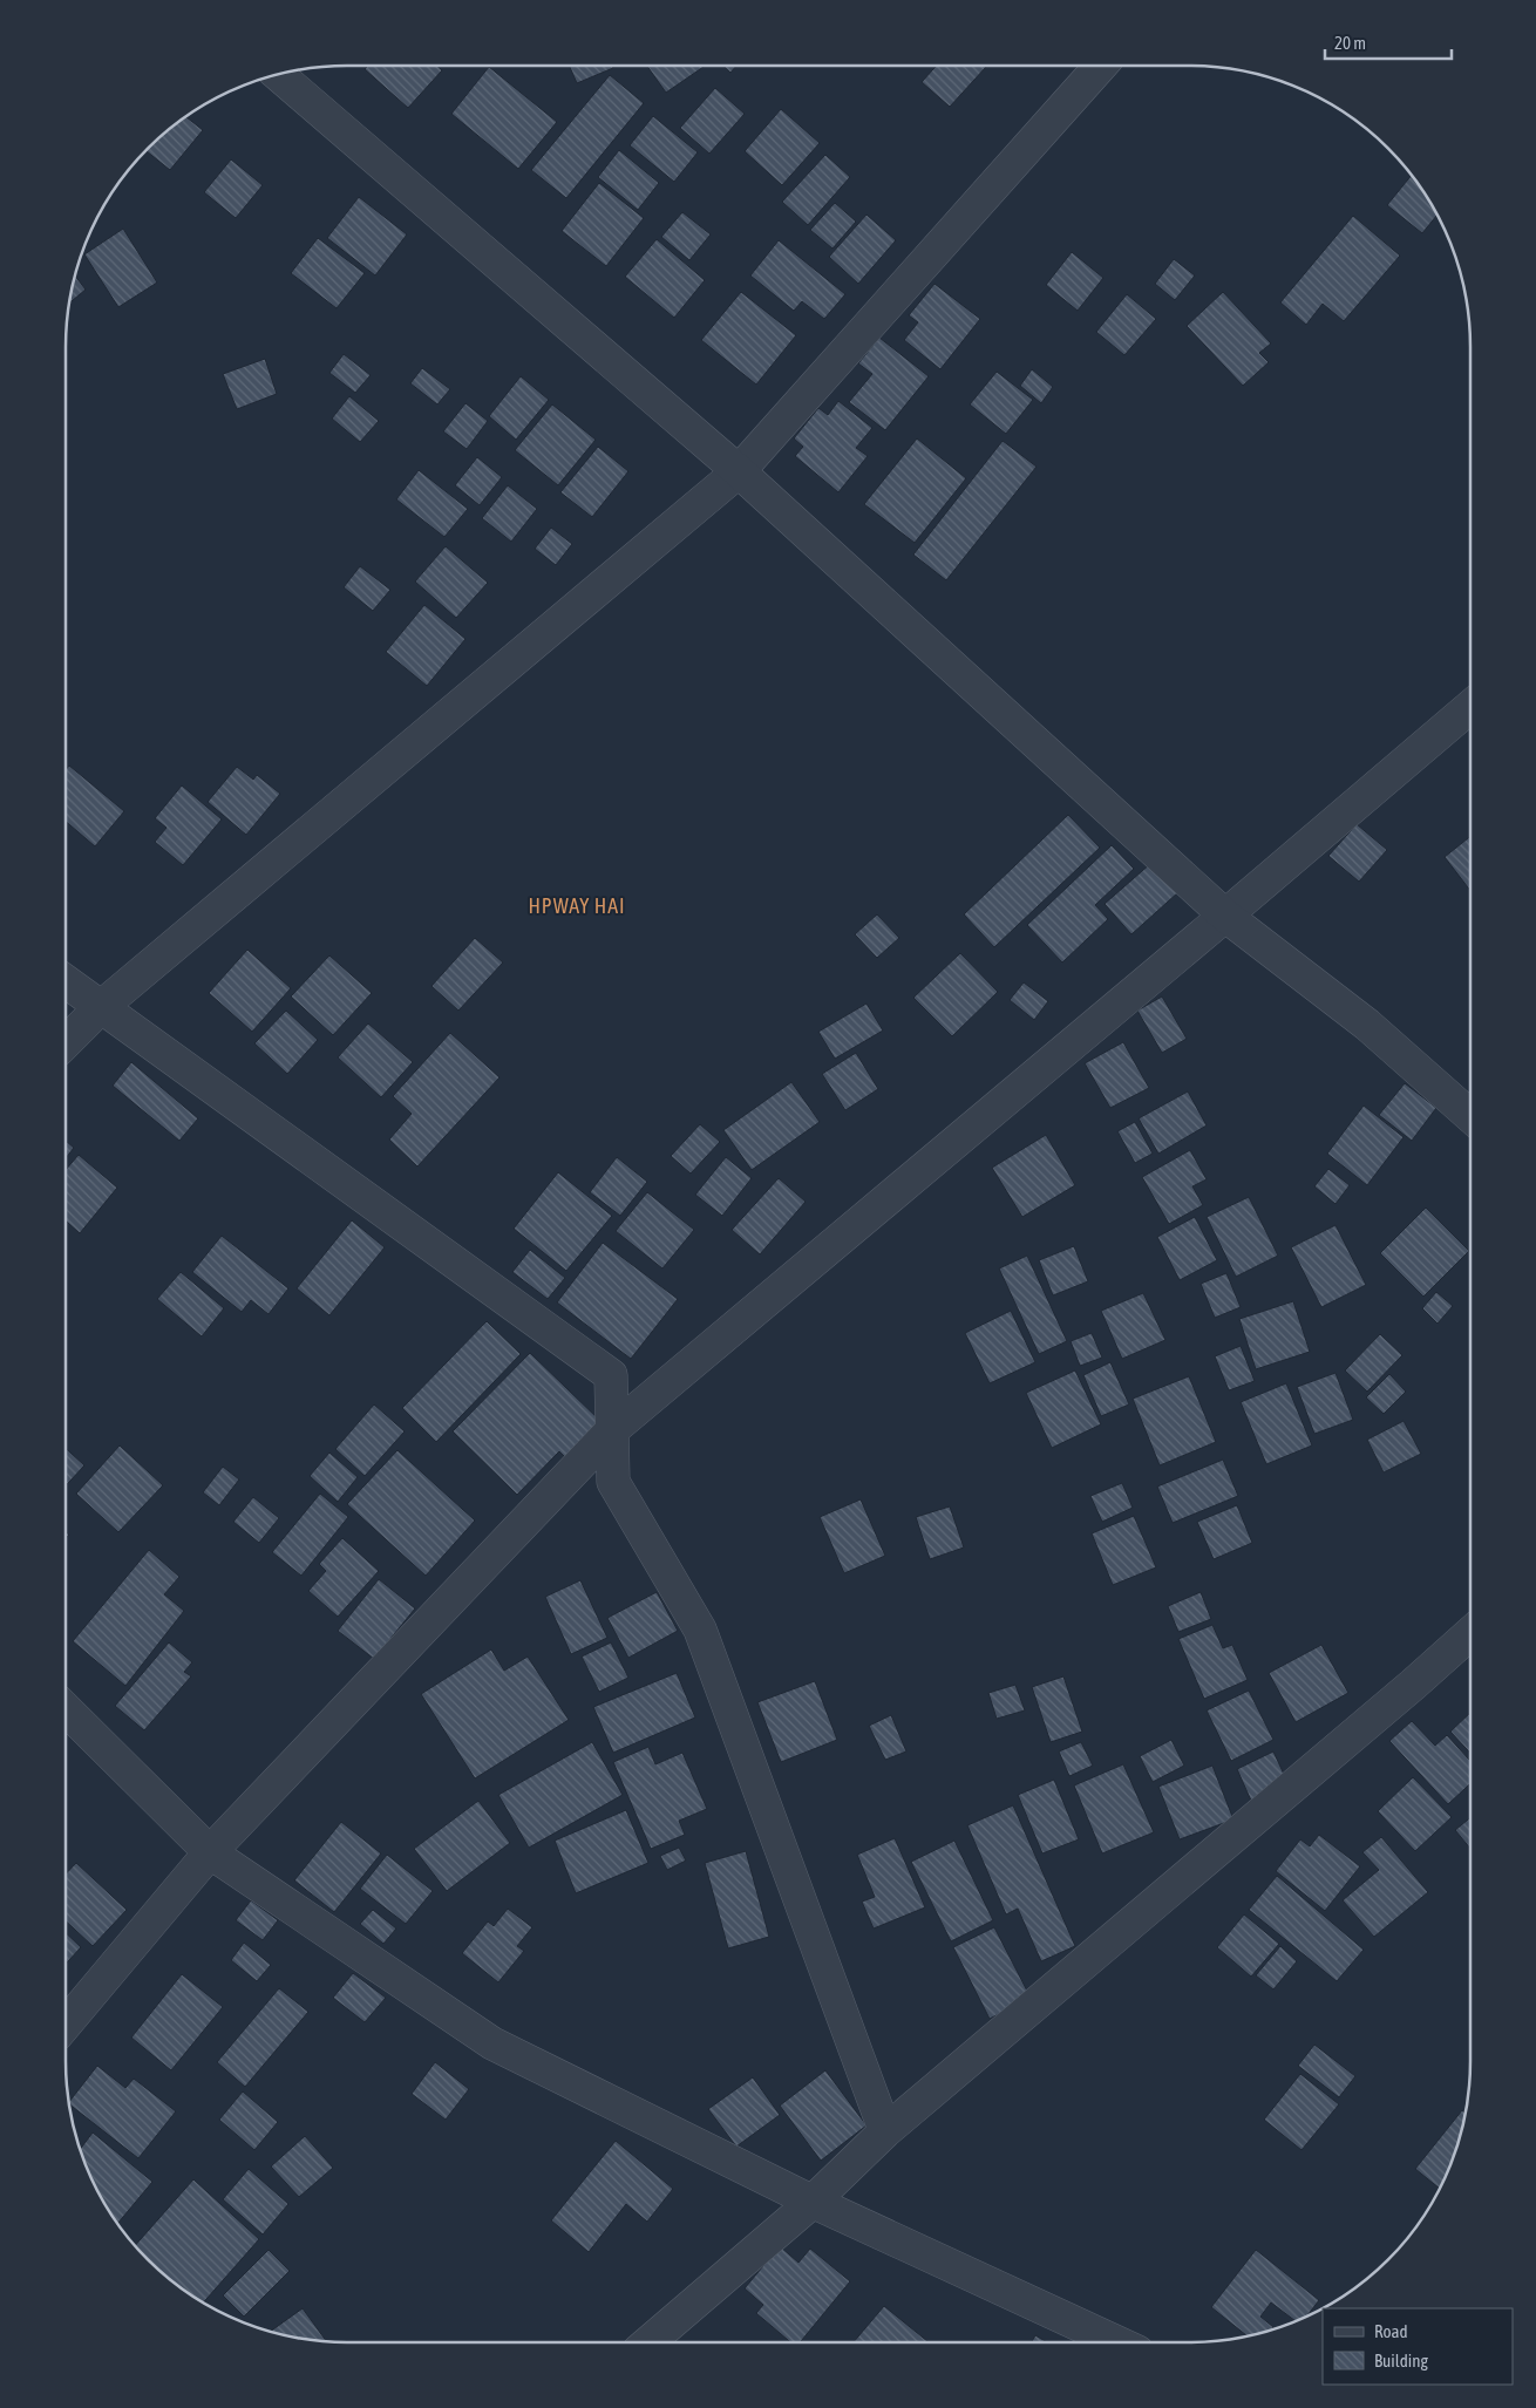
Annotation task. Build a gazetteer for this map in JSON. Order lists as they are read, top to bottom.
{
  "districts": ["HPWAY HAI"],
  "legend": ["Road", "Building"],
  "scale_bar": "20 m"
}
